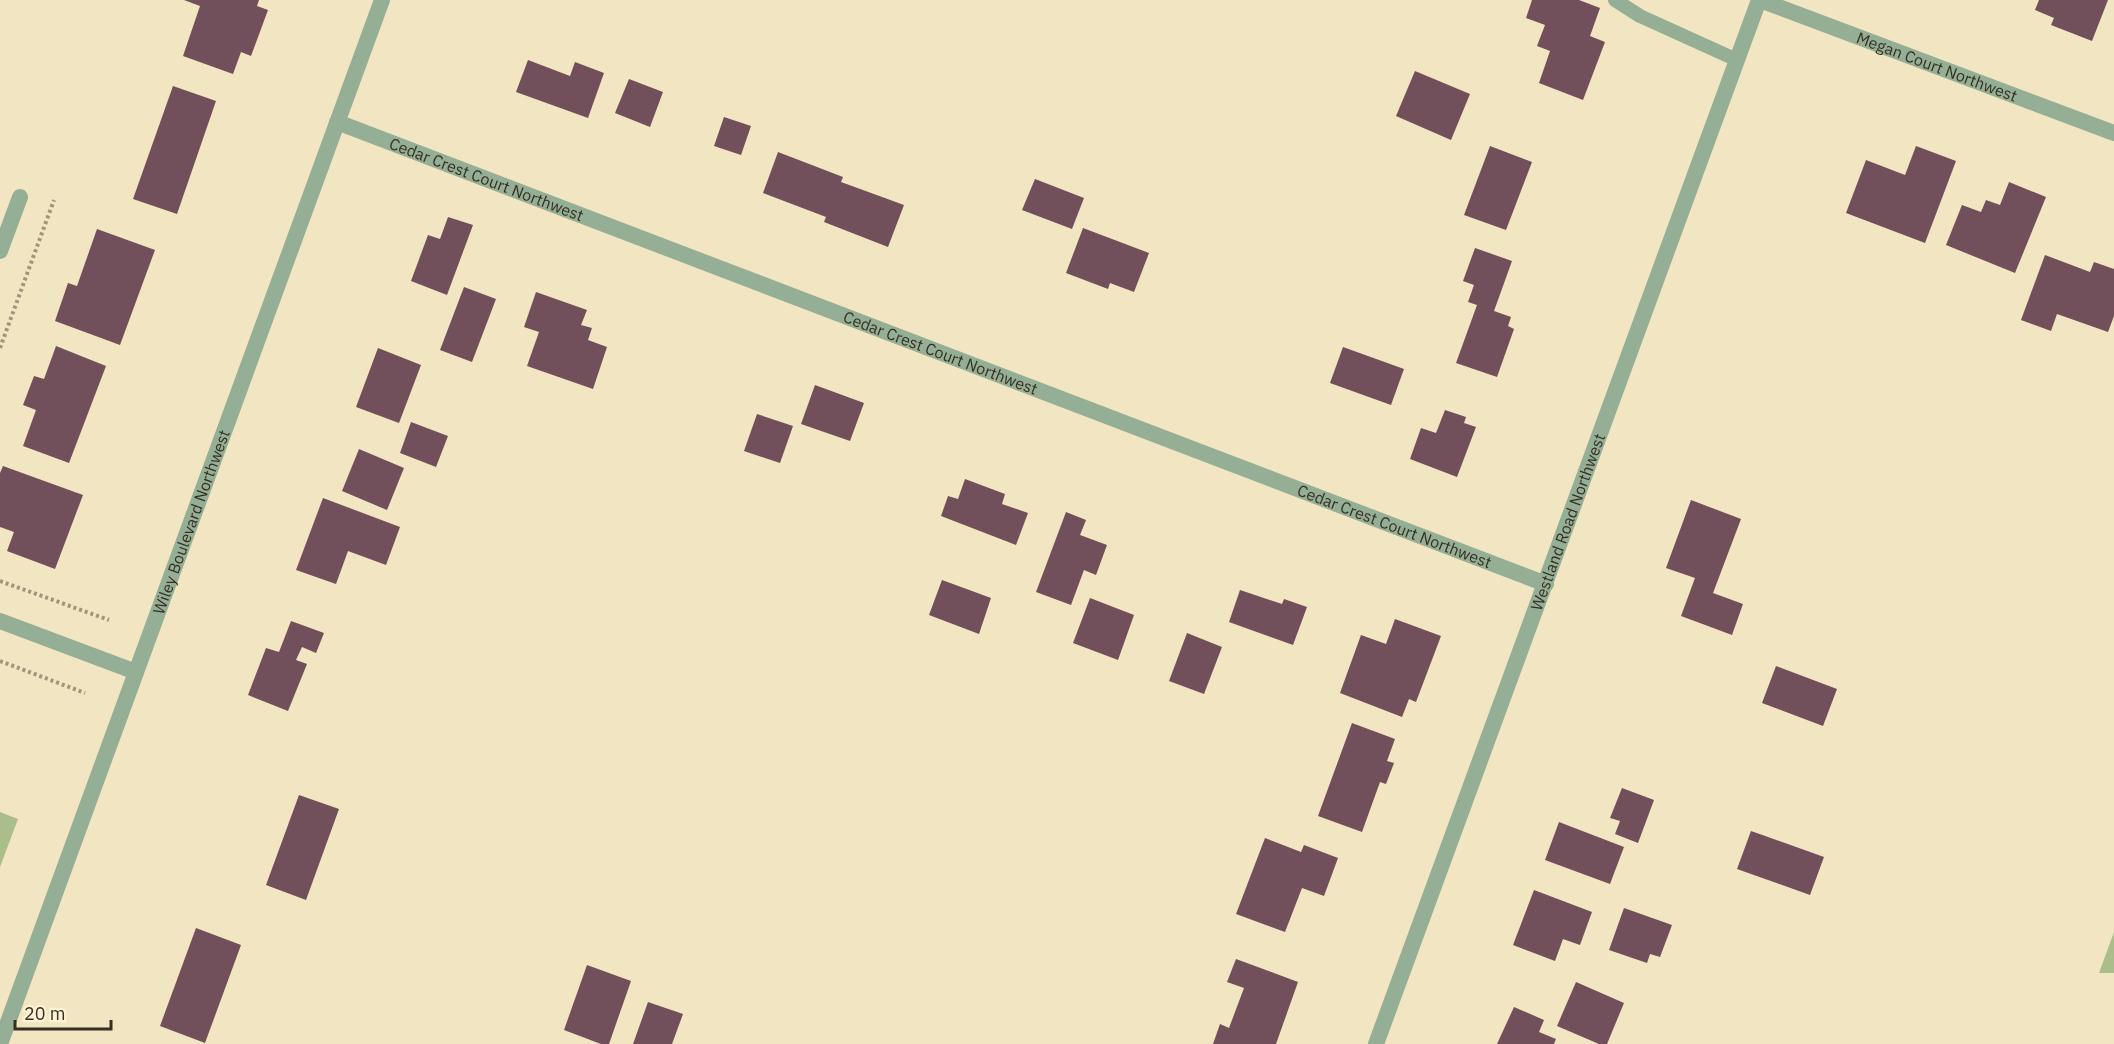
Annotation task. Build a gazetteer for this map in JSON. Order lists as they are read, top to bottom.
{
  "streets": {
    "street": [
      "Megan Court Northwest",
      "Cedar Crest Court Northwest",
      "Wiley Boulevard Northwest",
      "Westland Road Northwest"
    ]
  },
  "crossings": [
    ["Megan Court Northwest", "Westland Road Northwest"],
    ["Cedar Crest Court Northwest", "Wiley Boulevard Northwest"],
    ["Cedar Crest Court Northwest", "Westland Road Northwest"]
  ],
  "scale_bar": "20 m"
}
